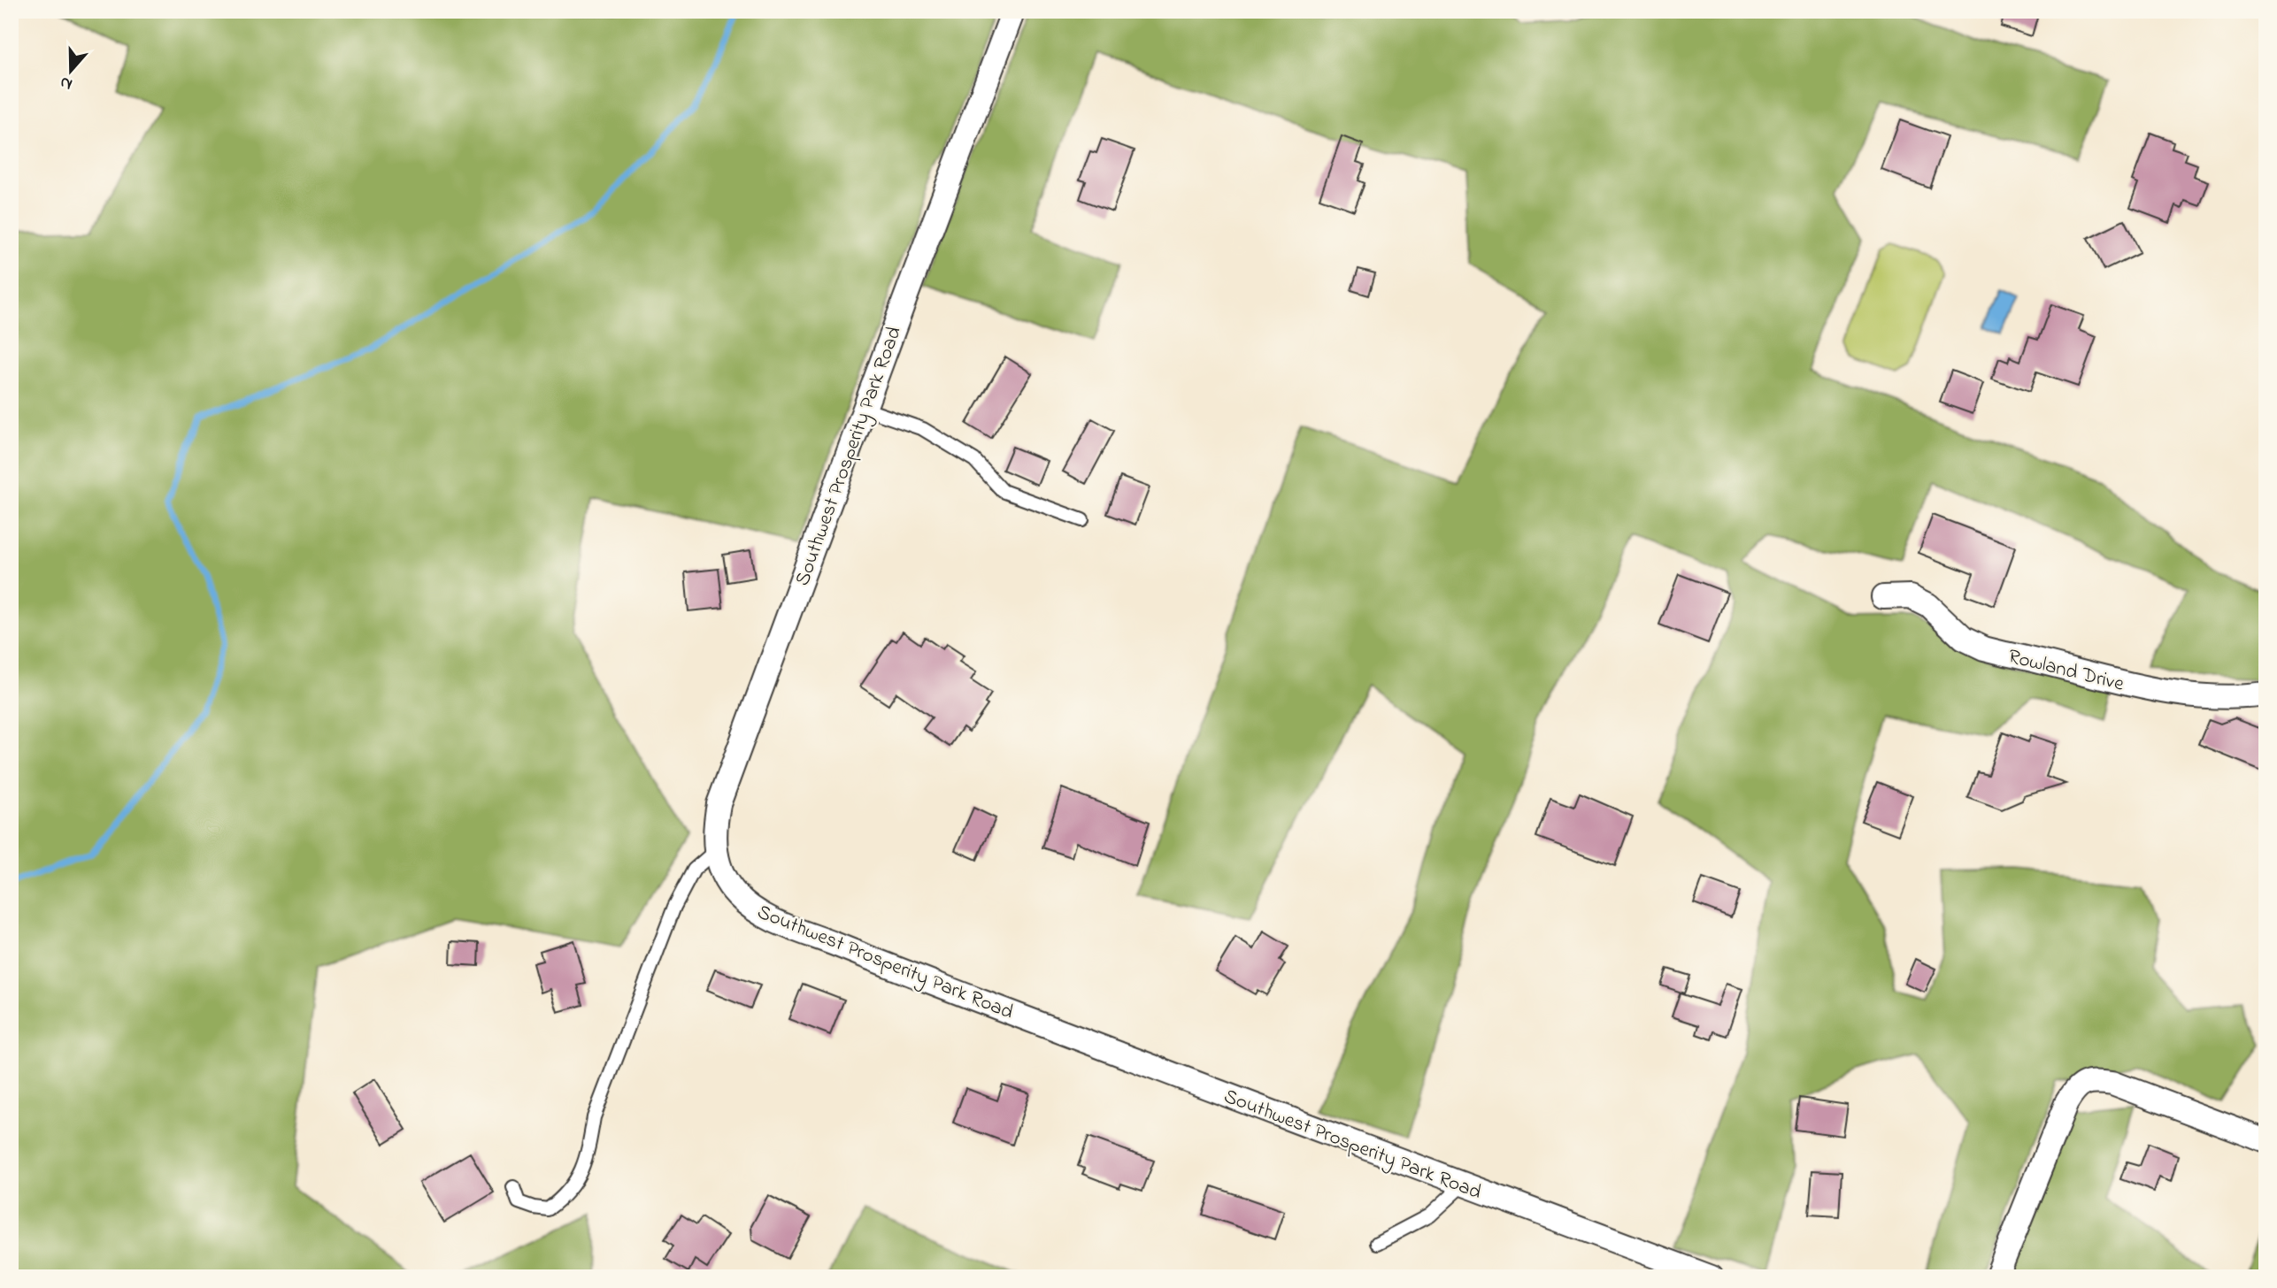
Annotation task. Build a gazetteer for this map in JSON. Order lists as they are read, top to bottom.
{
  "streets": {
    "street": ["Southwest Prosperity Park Road", "Rowland Drive"]
  },
  "north": "bottom"
}
